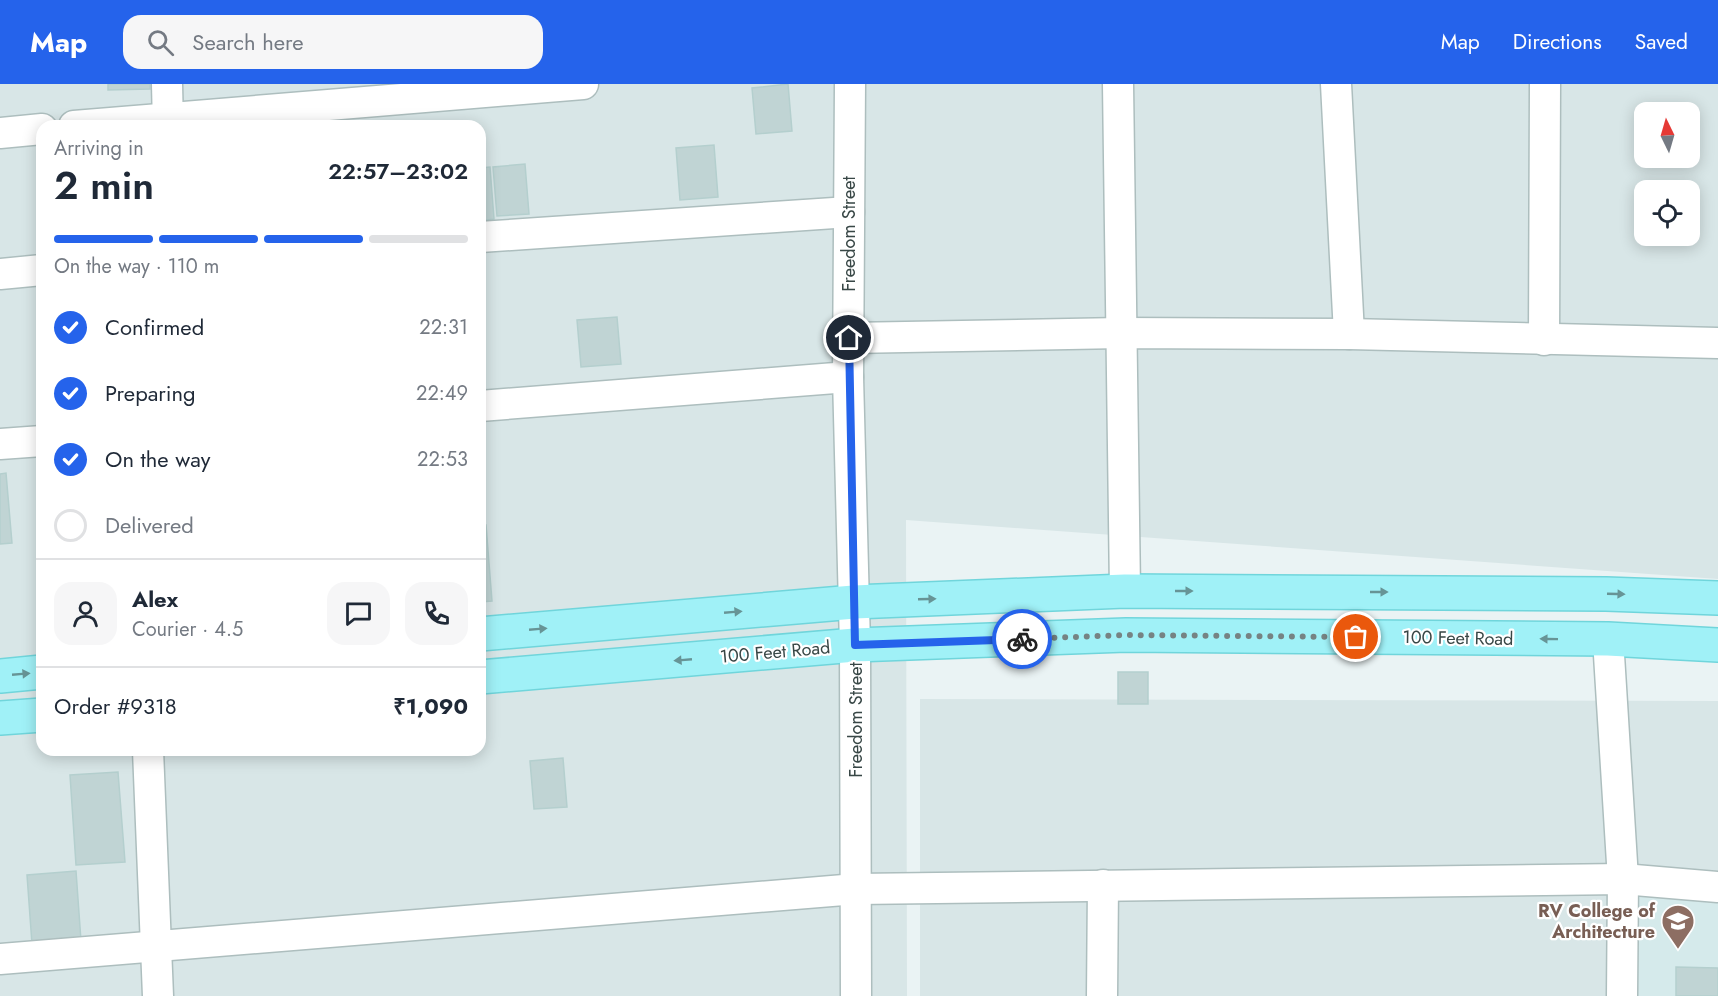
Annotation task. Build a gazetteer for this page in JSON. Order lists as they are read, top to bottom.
{
  "streets": {
    "main road": ["100 Feet Road"],
    "street": ["Freedom Street"]
  },
  "crossings": [
    ["Freedom Street", "100 Feet Road"]
  ],
  "places": {
    "school or university": ["RV College of Architecture"]
  },
  "north": "top",
  "page": {
    "header": "Map",
    "search": "Search here",
    "nav": ["Map", "Directions", "Saved"],
    "heading": ["2 min", "Arriving in", "22:57–23:02"],
    "panel": [
      "Alex",
      "Courier · 4.5",
      "Order #9318",
      "₹1,090"
    ],
    "bar": "On the way · 110 m",
    "list": [
      ["Confirmed", "22:31"],
      ["Preparing", "22:49"],
      ["On the way", "22:53"],
      "Delivered"
    ]
  }
}
